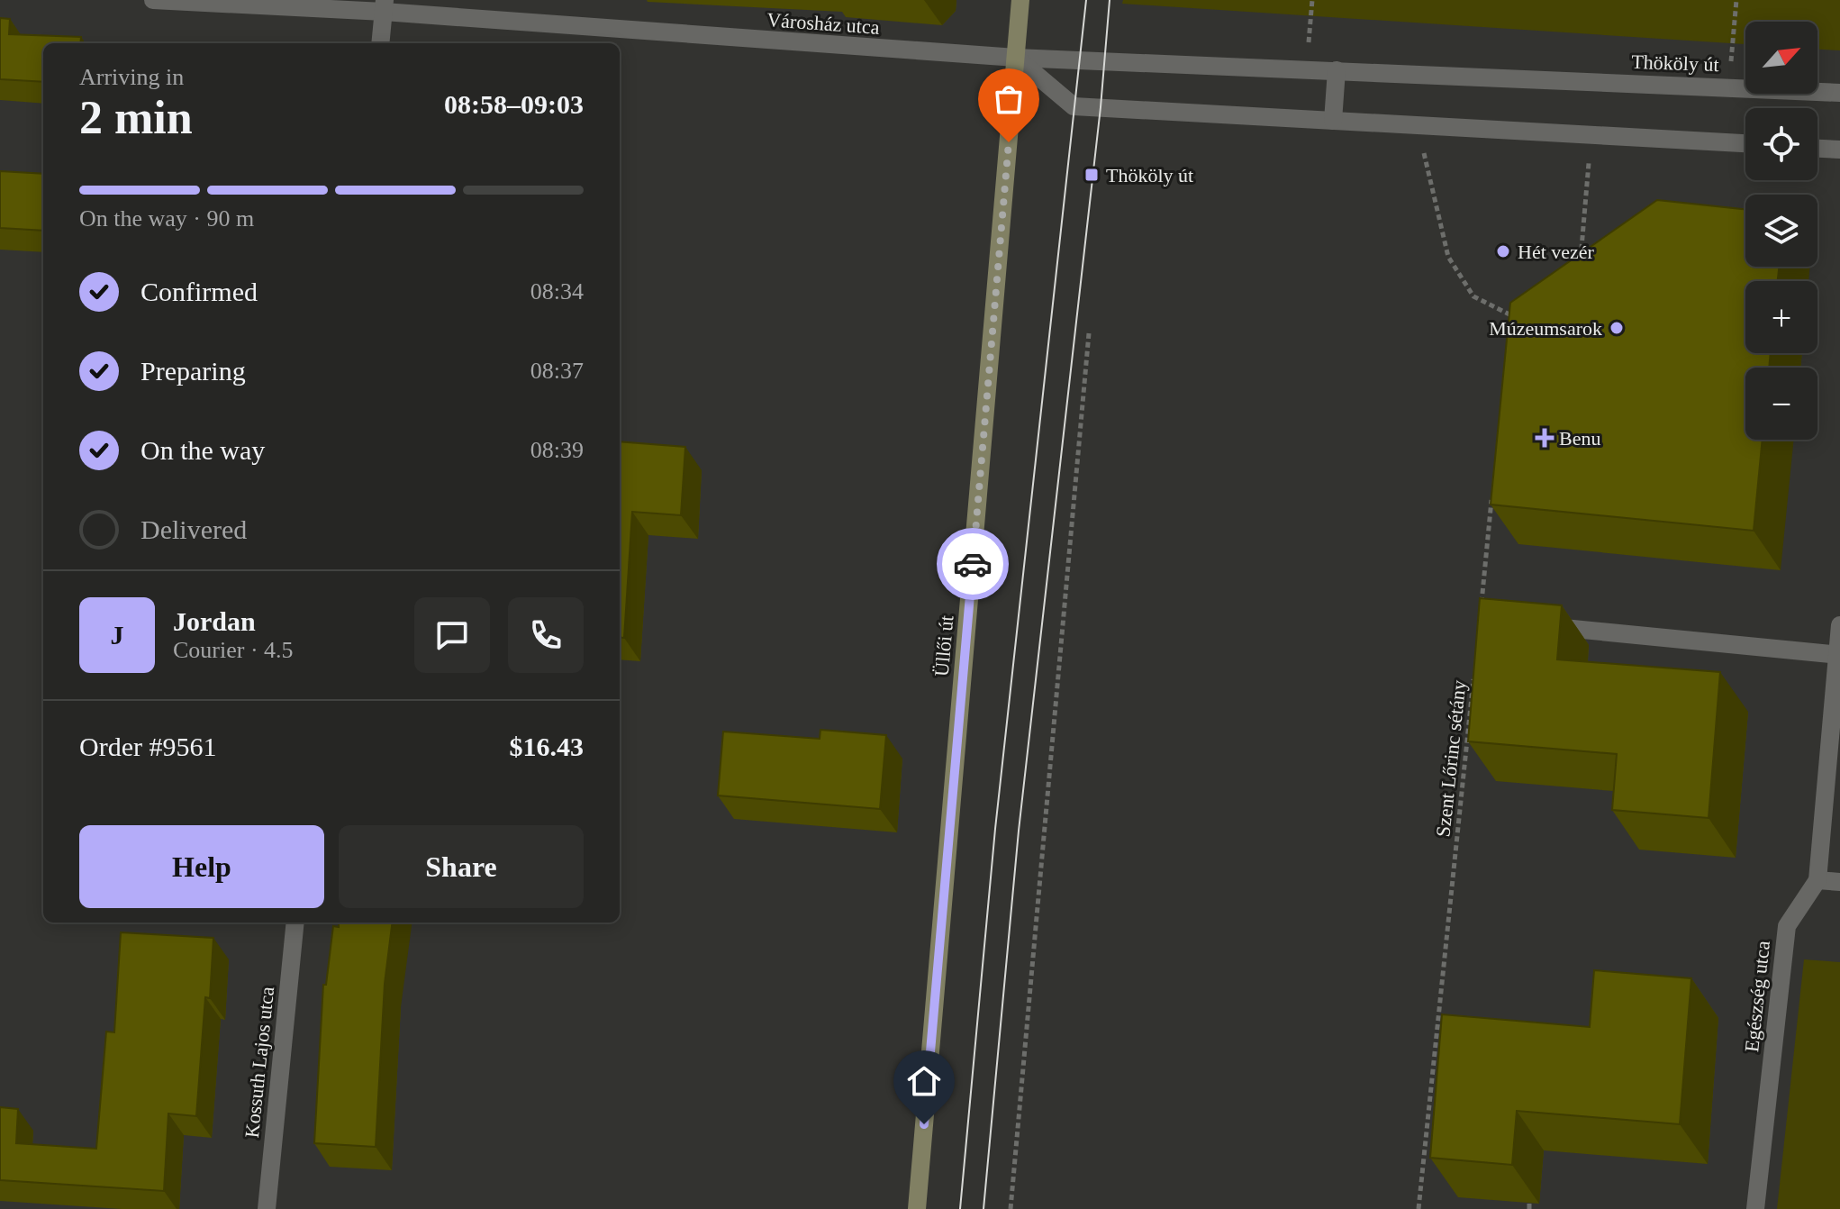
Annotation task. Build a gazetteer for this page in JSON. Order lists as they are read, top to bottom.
{
  "streets": {
    "main road": ["Üllői út"],
    "street": [
      "Városház utca",
      "Thököly út",
      "Egészség utca",
      "Kossuth Lajos utca"
    ],
    "path": ["Szent Lőrinc sétány"]
  },
  "crossings": [
    ["Városház utca", "Thököly út"],
    ["Városház utca", "Üllői út"],
    ["Thököly út", "Üllői út"]
  ],
  "places": {
    "transit": ["Thököly út"],
    "other": ["Hét vezér", "Múzeumsarok"],
    "health": ["Benu"]
  },
  "north": "top right",
  "page": {
    "map_buttons": ["+", "−"],
    "heading": ["2 min", "Arriving in", "08:58–09:03"],
    "panel": [
      "Jordan",
      "Courier · 4.5",
      "Order #9561",
      "$16.43"
    ],
    "bar": "On the way · 90 m",
    "list": [
      ["Confirmed", "08:34"],
      ["Preparing", "08:37"],
      ["On the way", "08:39"],
      "Delivered"
    ],
    "round": "J",
    "buttons": ["Help", "Share"]
  }
}
